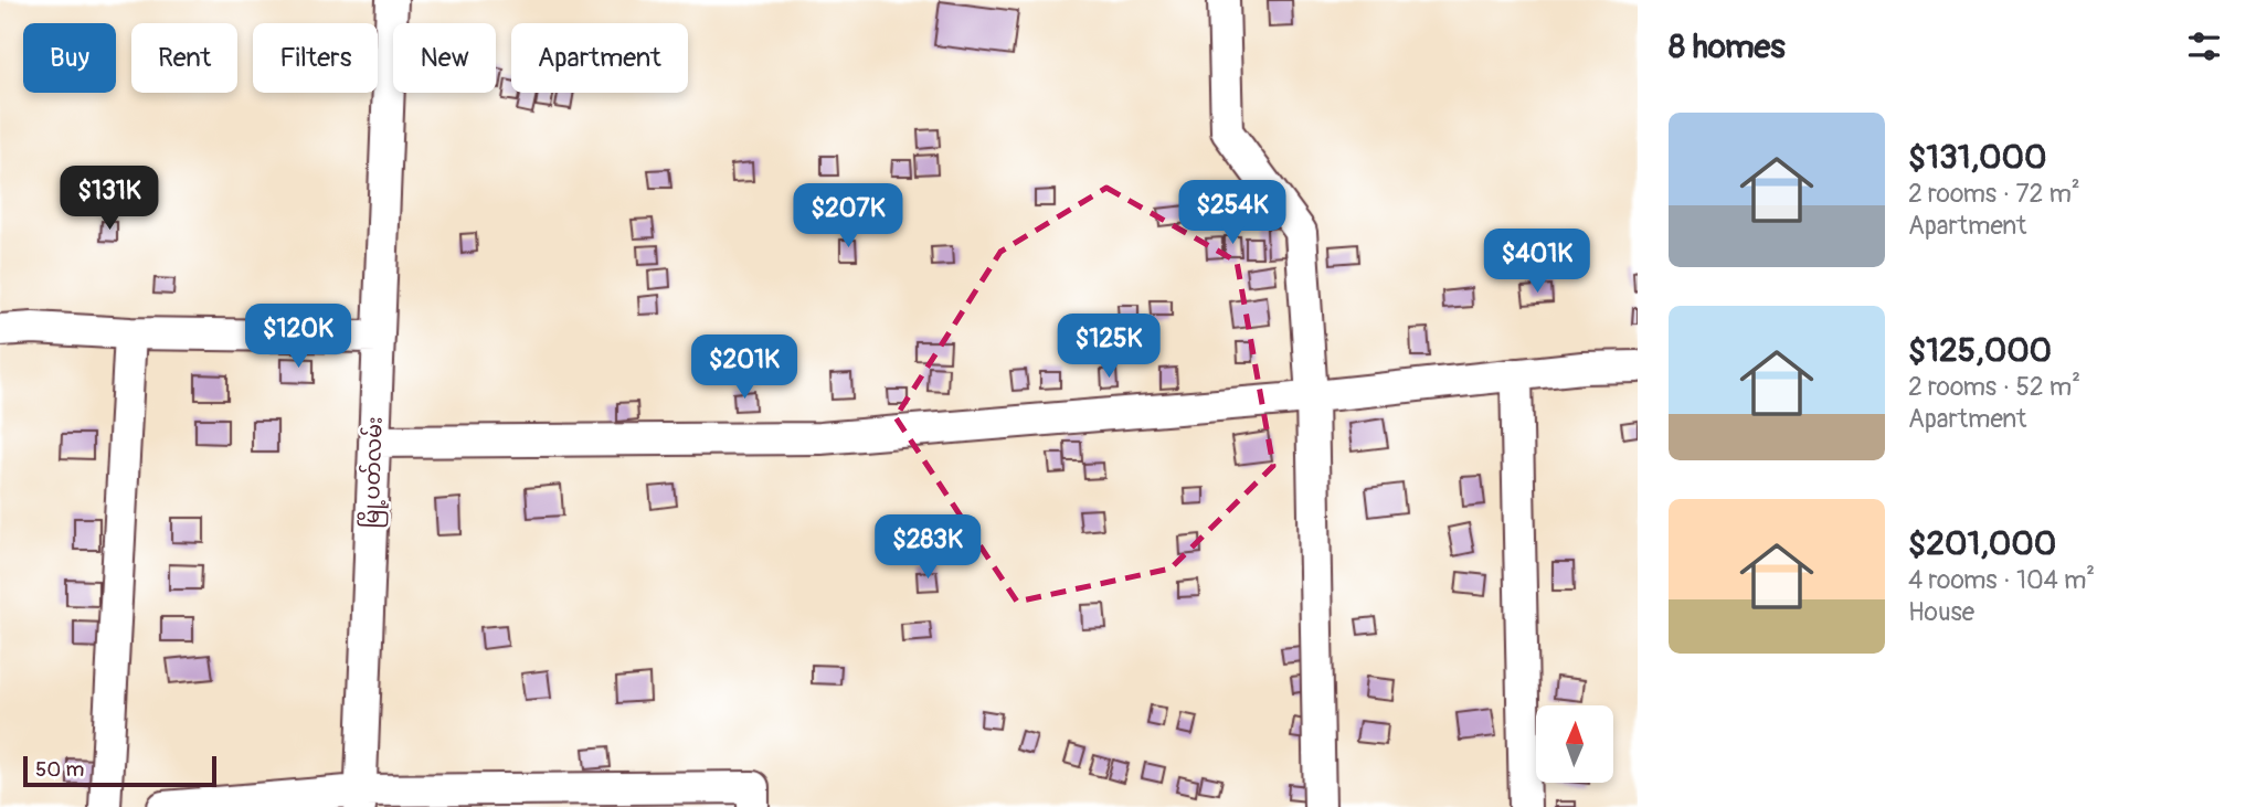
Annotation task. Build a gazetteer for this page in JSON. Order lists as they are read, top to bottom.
{
  "streets": {
    "street": ["မြို့ပတ်လမ်း"]
  },
  "scale_bar": "50 m",
  "north": "top",
  "page": {
    "heading": "8 homes",
    "chip": [
      "Buy",
      "Rent",
      "Filters",
      "New",
      "Apartment"
    ],
    "list": [
      {
        "name": "$131,000",
        "note": "2 rooms · 72 m² · Apartment"
      },
      {
        "name": "$125,000",
        "note": "2 rooms · 52 m² · Apartment"
      },
      {
        "name": "$201,000",
        "note": "4 rooms · 104 m² · House"
      }
    ],
    "price": [
      "$131K",
      "$254K",
      "$207K",
      "$401K",
      "$120K",
      "$125K",
      "$201K",
      "$283K"
    ],
    "scale": "50 m"
  }
}
